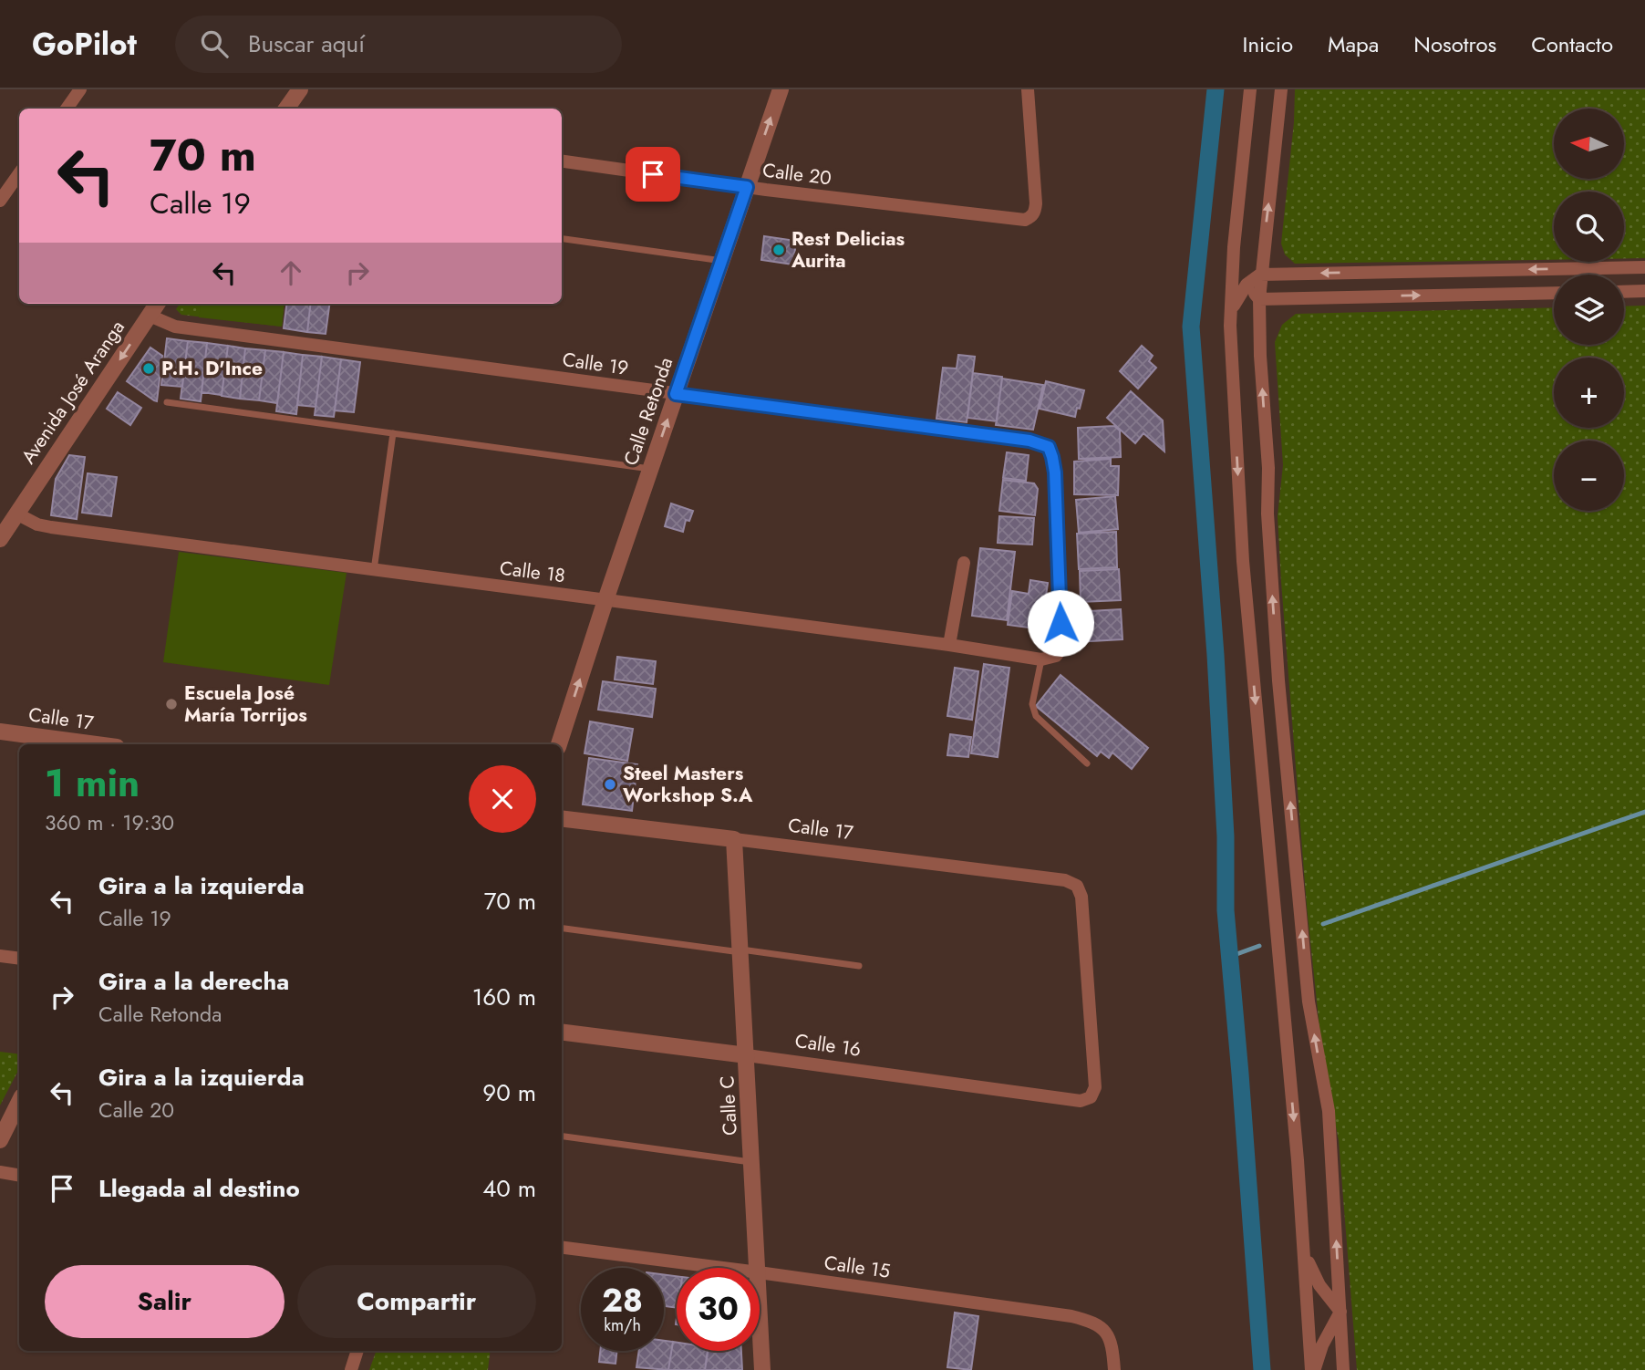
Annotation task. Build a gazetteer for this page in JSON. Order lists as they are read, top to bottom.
{
  "streets": {
    "street": [
      "Calle 20",
      "Calle 19",
      "Avenida José Aranga",
      "Calle Retonda",
      "Calle 18",
      "Calle 17",
      "Calle 16",
      "Calle C",
      "Calle 15"
    ]
  },
  "crossings": [
    ["Calle 20", "Calle Retonda"],
    ["Calle 19", "Avenida José Aranga"],
    ["Calle 19", "Calle Retonda"],
    ["Calle 19", "Calle 18"],
    ["Avenida José Aranga", "Calle 18"],
    ["Calle Retonda", "Calle 18"],
    ["Calle 17", "Calle 16"],
    ["Calle 17", "Calle C"],
    ["Calle 16", "Calle C"]
  ],
  "one_way": ["Avenida José Aranga", "Calle Retonda"],
  "places": [
    "Rest Delicias Aurita",
    "P.H. D'Ince",
    "Escuela José María Torrijos",
    "Steel Masters Workshop S.A"
  ],
  "north": "left",
  "page": {
    "header": "GoPilot",
    "search": "Buscar aquí",
    "nav": [
      "Inicio",
      "Mapa",
      "Nosotros",
      "Contacto"
    ],
    "map_buttons": ["+", "−"],
    "turn": ["70 m", "Calle 19"],
    "heading": ["1 min", "360 m · 19:30"],
    "list": [
      {
        "name": "Gira a la izquierda",
        "note": "Calle 19",
        "value": "70 m"
      },
      {
        "name": "Gira a la derecha",
        "note": "Calle Retonda",
        "value": "160 m"
      },
      {
        "name": "Gira a la izquierda",
        "note": "Calle 20",
        "value": "90 m"
      },
      {
        "name": "Llegada al destino",
        "value": "40 m"
      }
    ],
    "buttons": ["Salir", "Compartir"],
    "speed": "28 km/h",
    "limit": "30"
  }
}
